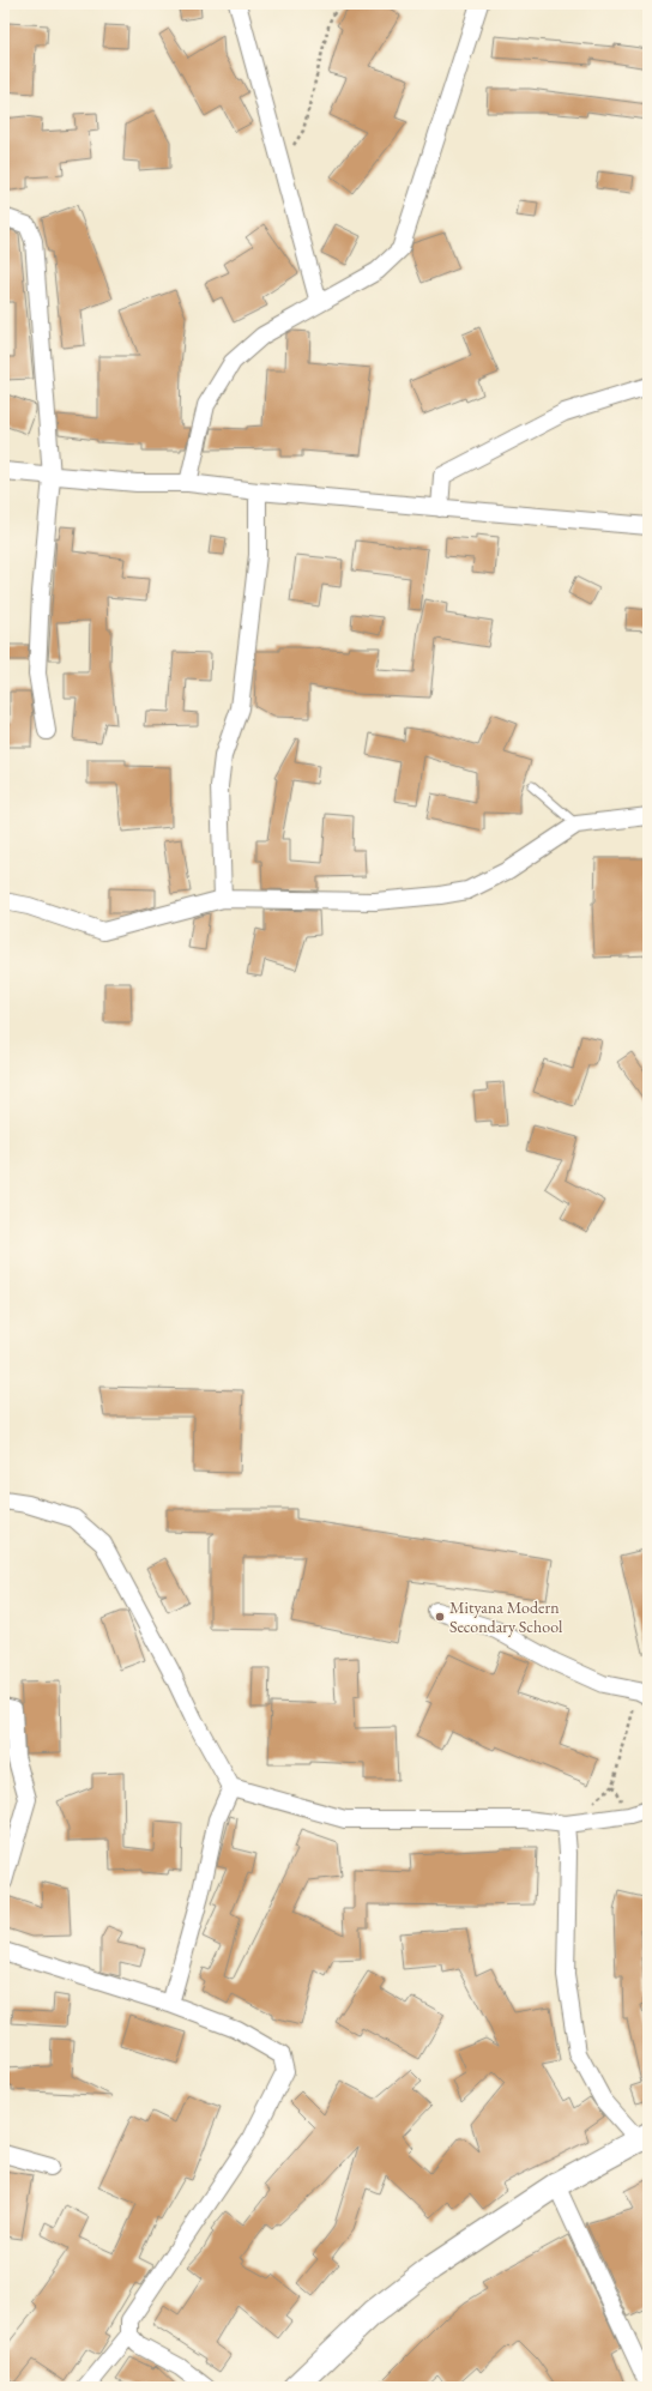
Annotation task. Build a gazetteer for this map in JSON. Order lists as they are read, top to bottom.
{
  "places": ["Mityana Modern Secondary School"]
}
